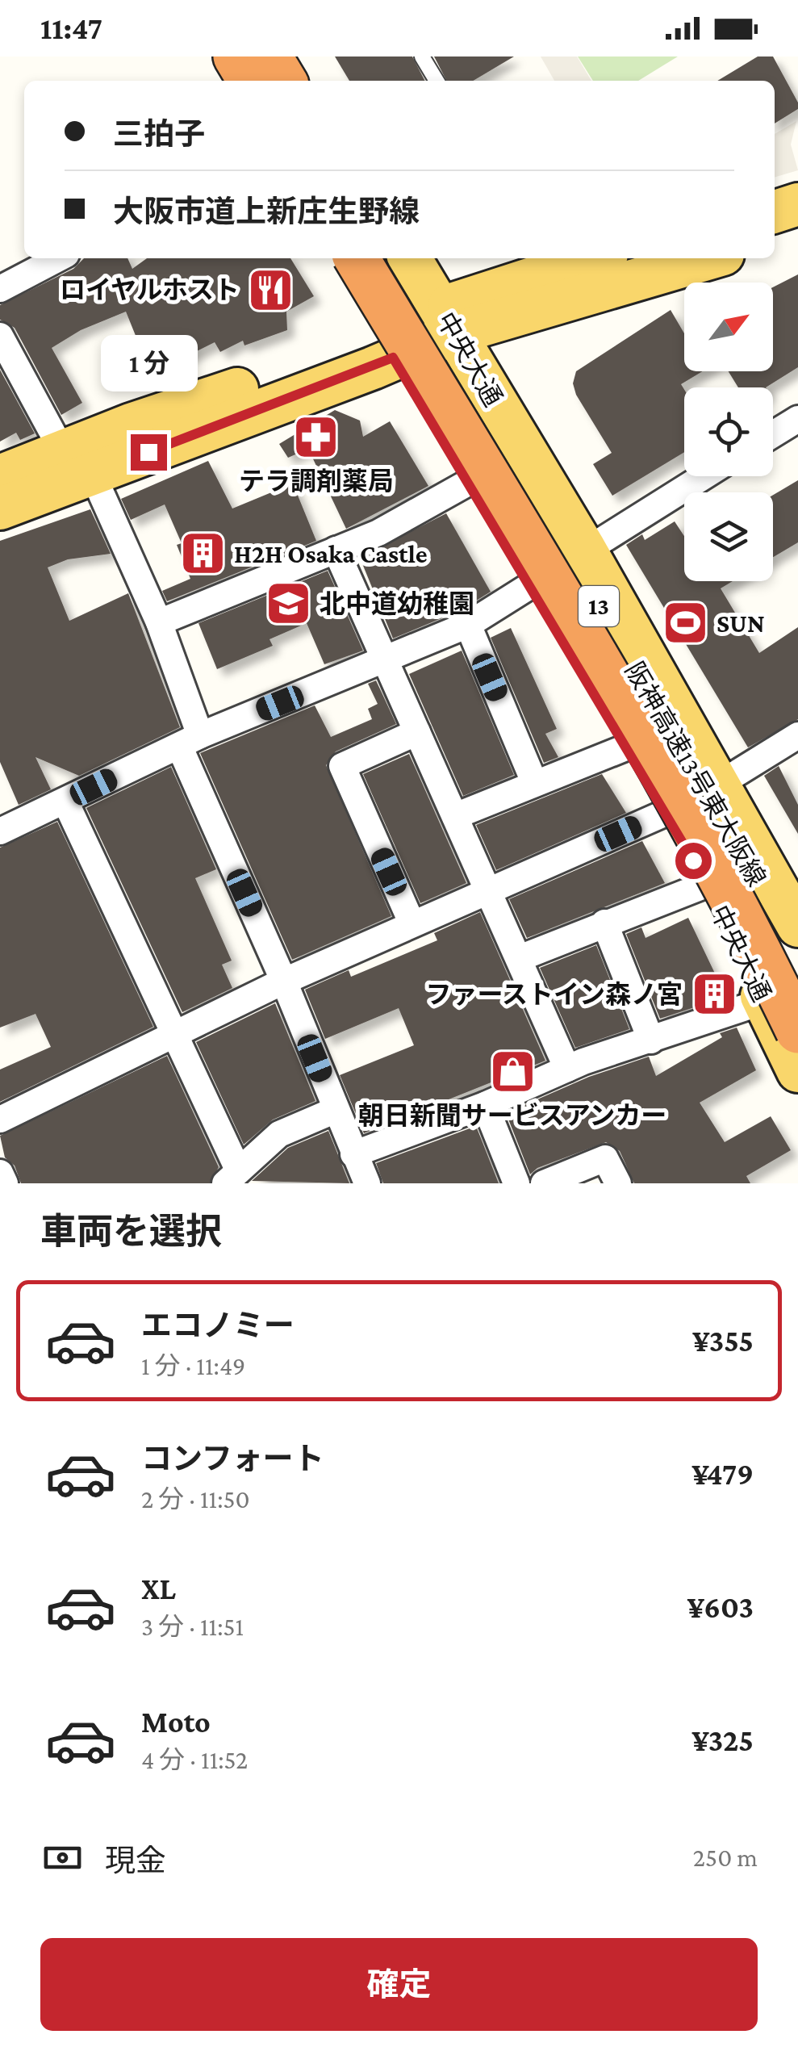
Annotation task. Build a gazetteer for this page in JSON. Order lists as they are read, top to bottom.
{
  "streets": {
    "highway": ["13", "阪神高速13号東大阪線"],
    "main road": ["中央大通"]
  },
  "crossings": [
    ["中央大通", "阪神高速13号東大阪線"]
  ],
  "places": {
    "restaurant": ["ロイヤルホスト"],
    "pharmacy": ["テラ調剤薬局"],
    "building": ["H2H Osaka Castle", "ファーストイン森ノ宮"],
    "school or university": ["北中道幼稚園"],
    "sports": ["SUN"],
    "shop": ["朝日新聞サービスアンカー"]
  },
  "north": "top right",
  "page": {
    "status": "11:47",
    "banner": ["三拍子", "大阪市道上新庄生野線"],
    "bubble": "1 分",
    "heading": "車両を選択",
    "list": [
      {
        "name": "エコノミー",
        "note": "1 分 · 11:49",
        "value": "¥355"
      },
      {
        "name": "コンフォート",
        "note": "2 分 · 11:50",
        "value": "¥479"
      },
      {
        "name": "XL",
        "note": "3 分 · 11:51",
        "value": "¥603"
      },
      {
        "name": "Moto",
        "note": "4 分 · 11:52",
        "value": "¥325"
      }
    ],
    "pay": ["現金", "250 m"],
    "buttons": "確定"
  }
}
